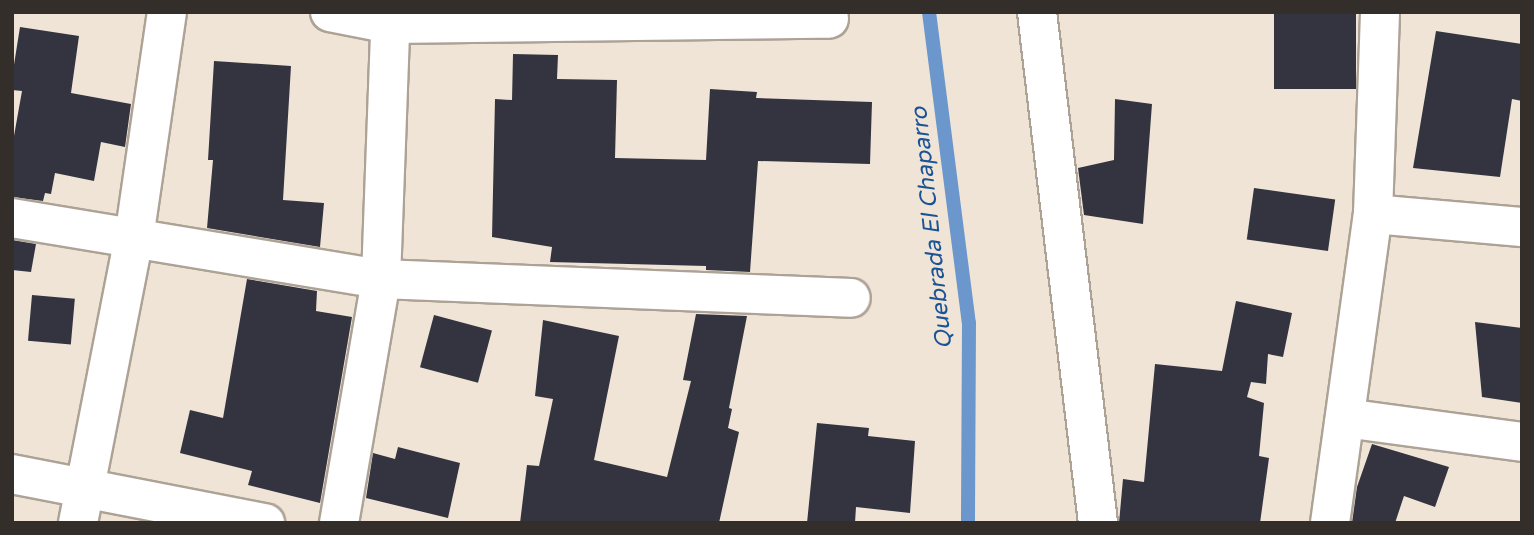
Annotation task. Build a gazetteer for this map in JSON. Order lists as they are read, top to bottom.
{
  "water": ["Quebrada El Chaparro"]
}
